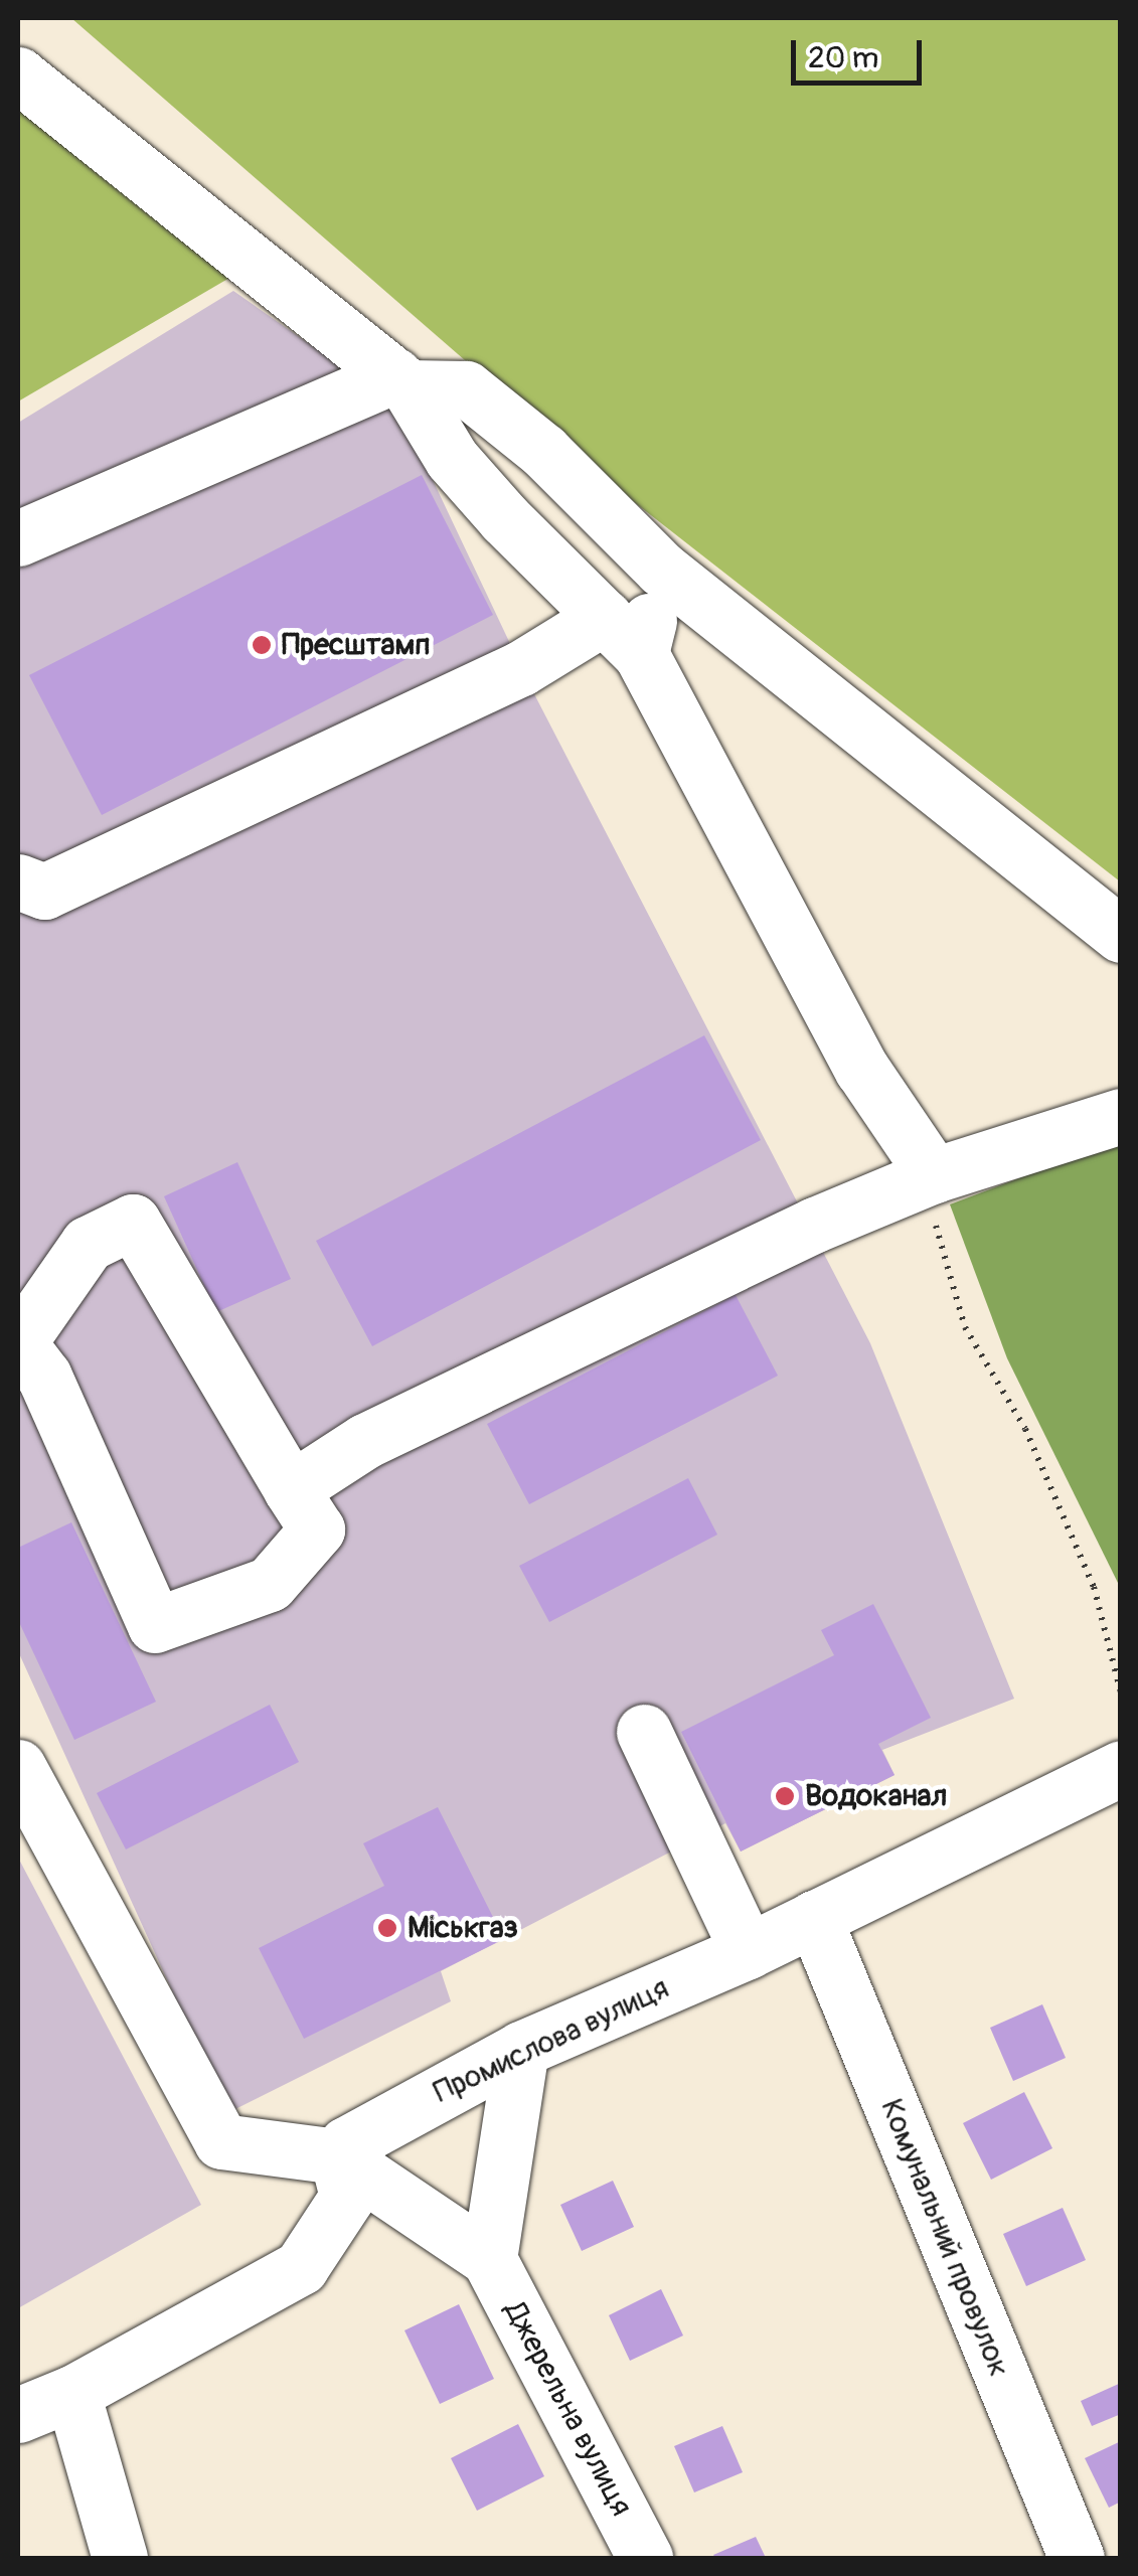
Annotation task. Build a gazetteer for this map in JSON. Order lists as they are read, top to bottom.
{
  "streets": {
    "street": ["Промислова вулиця", "Комунальний провулок", "Джерельна вулиця"]
  },
  "crossings": [
    ["Промислова вулиця", "Комунальний провулок"]
  ],
  "places": ["Пресштамп", "Водоканал", "Міськгаз"],
  "scale_bar": "20 m"
}
